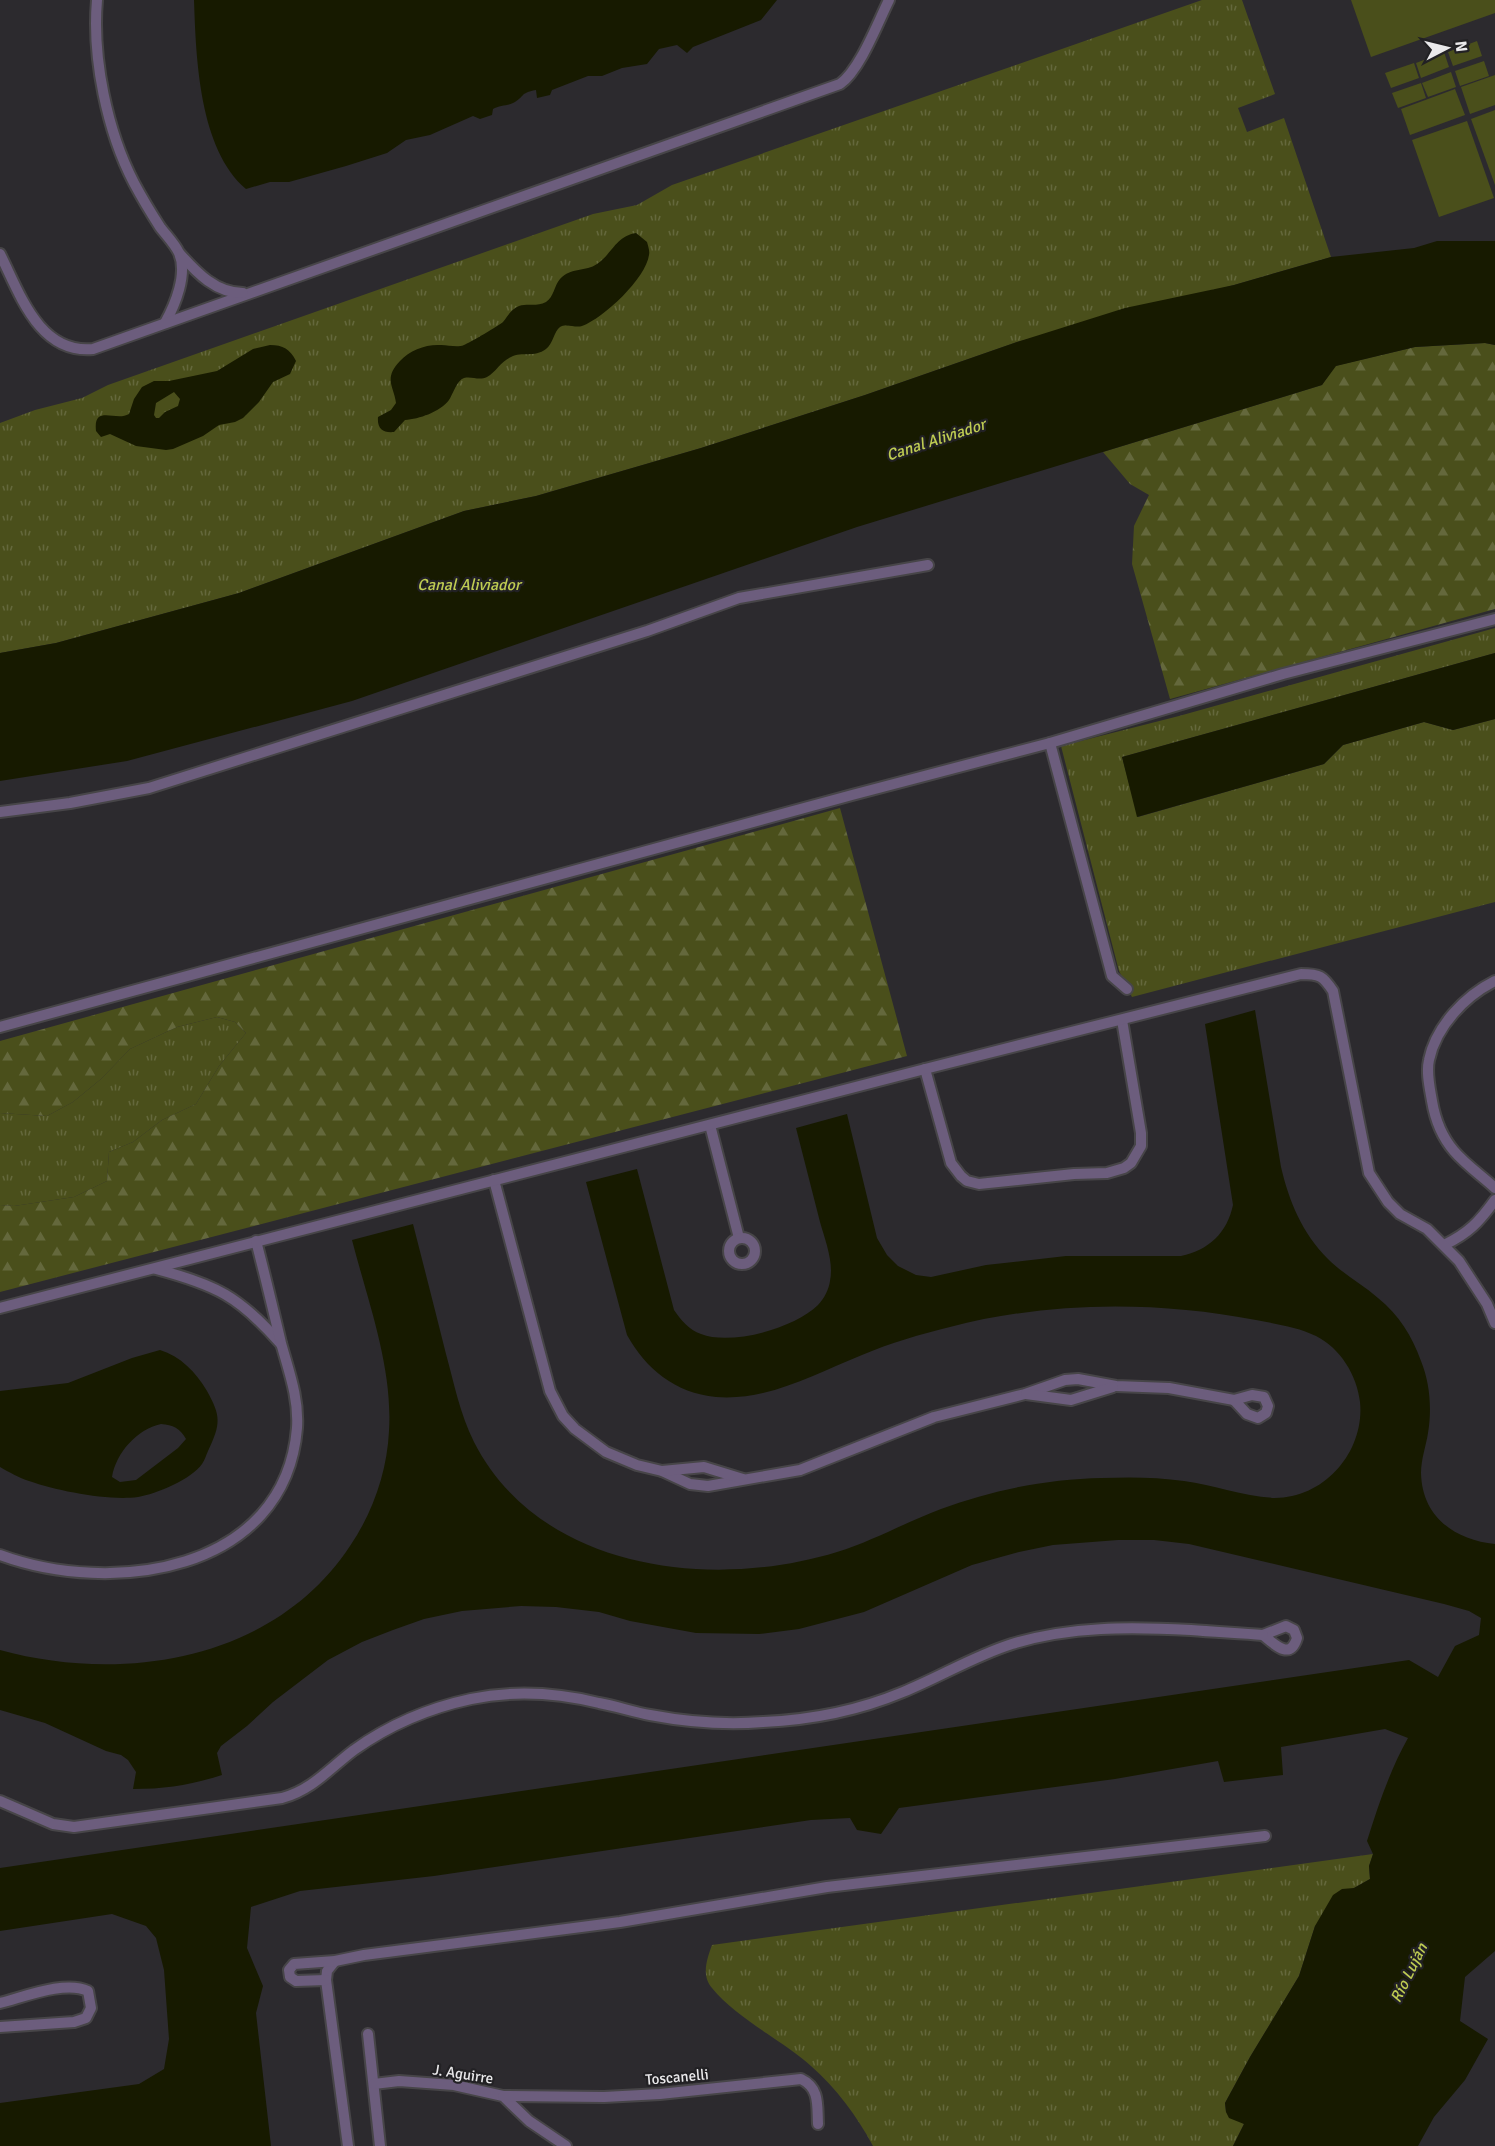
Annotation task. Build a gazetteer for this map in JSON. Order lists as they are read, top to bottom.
{
  "streets": {
    "street": ["J. Aguirre", "Toscanelli"]
  },
  "crossings": [
    ["J. Aguirre", "Toscanelli"]
  ],
  "water": ["Canal Aliviador", "Río Luján"],
  "north": "right"
}
